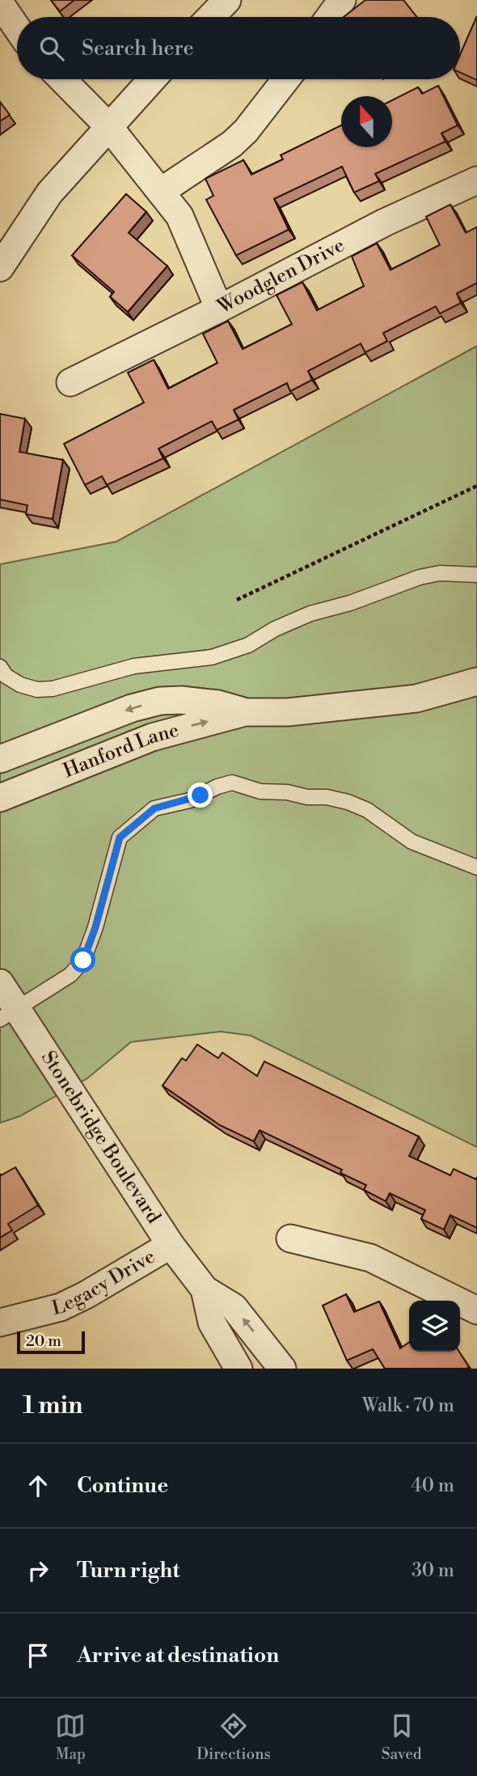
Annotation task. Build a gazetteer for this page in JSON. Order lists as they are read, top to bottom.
{
  "streets": {
    "street": [
      "Woodglen Drive",
      "Hanford Lane",
      "Stonebridge Boulevard",
      "Legacy Drive"
    ]
  },
  "crossings": [
    ["Stonebridge Boulevard", "Legacy Drive"]
  ],
  "scale_bar": "20 m",
  "north": "top",
  "page": {
    "search": "Search here",
    "scale": "20 m",
    "heading": ["1 min", "Walk · 70 m"],
    "list": [
      ["Continue", "40 m"],
      ["Turn right", "30 m"],
      "Arrive at destination"
    ],
    "nav": ["Map", "Directions", "Saved"]
  }
}
